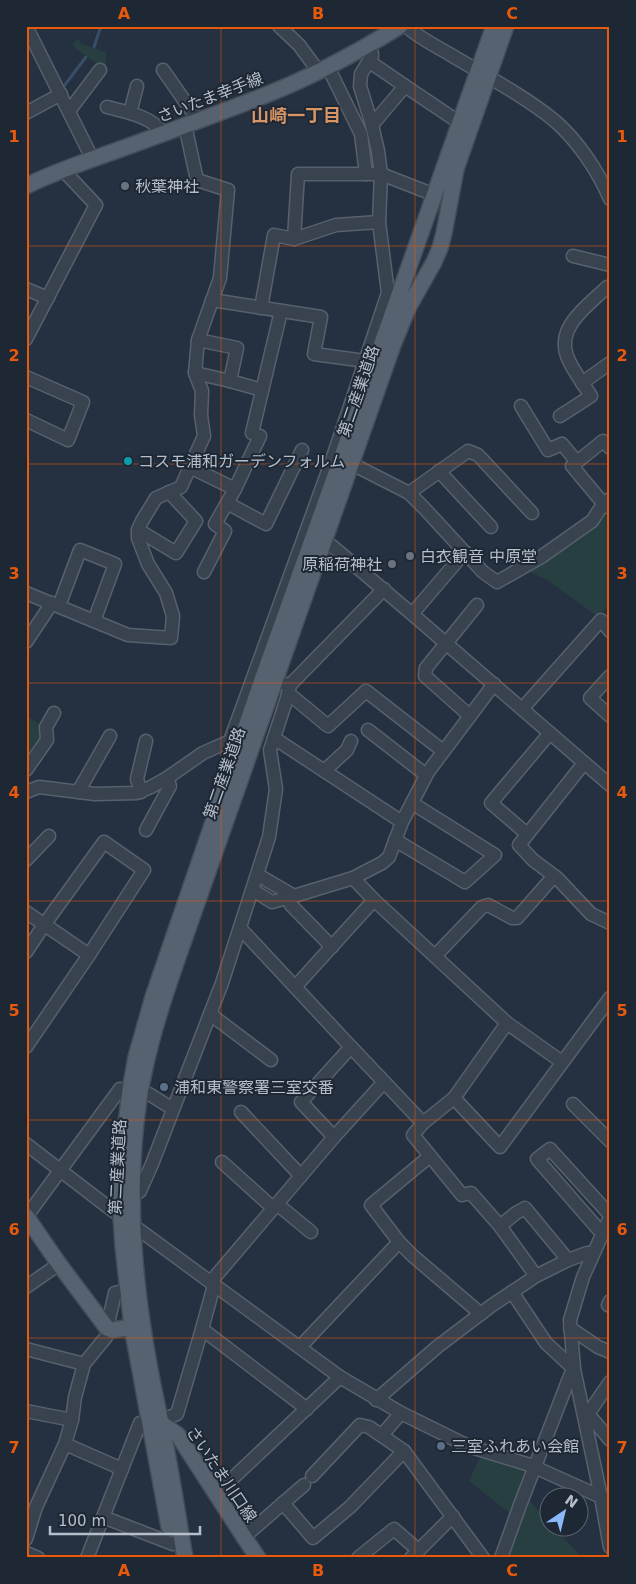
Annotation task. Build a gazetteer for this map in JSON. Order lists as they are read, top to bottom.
{
  "streets": {
    "main road": ["さいたま幸手線", "第二産業道路", "さいたま川口線"]
  },
  "crossings": [
    ["第二産業道路", "さいたま川口線"]
  ],
  "districts": ["山崎一丁目"],
  "places": [
    "秋葉神社",
    "コスモ浦和ガーデンフォルム",
    "白衣観音 中原堂",
    "原稲荷神社",
    "浦和東警察署三室交番",
    "三室ふれあい会館"
  ],
  "scale_bar": "100 m",
  "north": "top right",
  "grid": {
    "columns": ["A", "B", "C"],
    "rows": [
      "1",
      "2",
      "3",
      "4",
      "5",
      "6",
      "7"
    ]
  }
}
